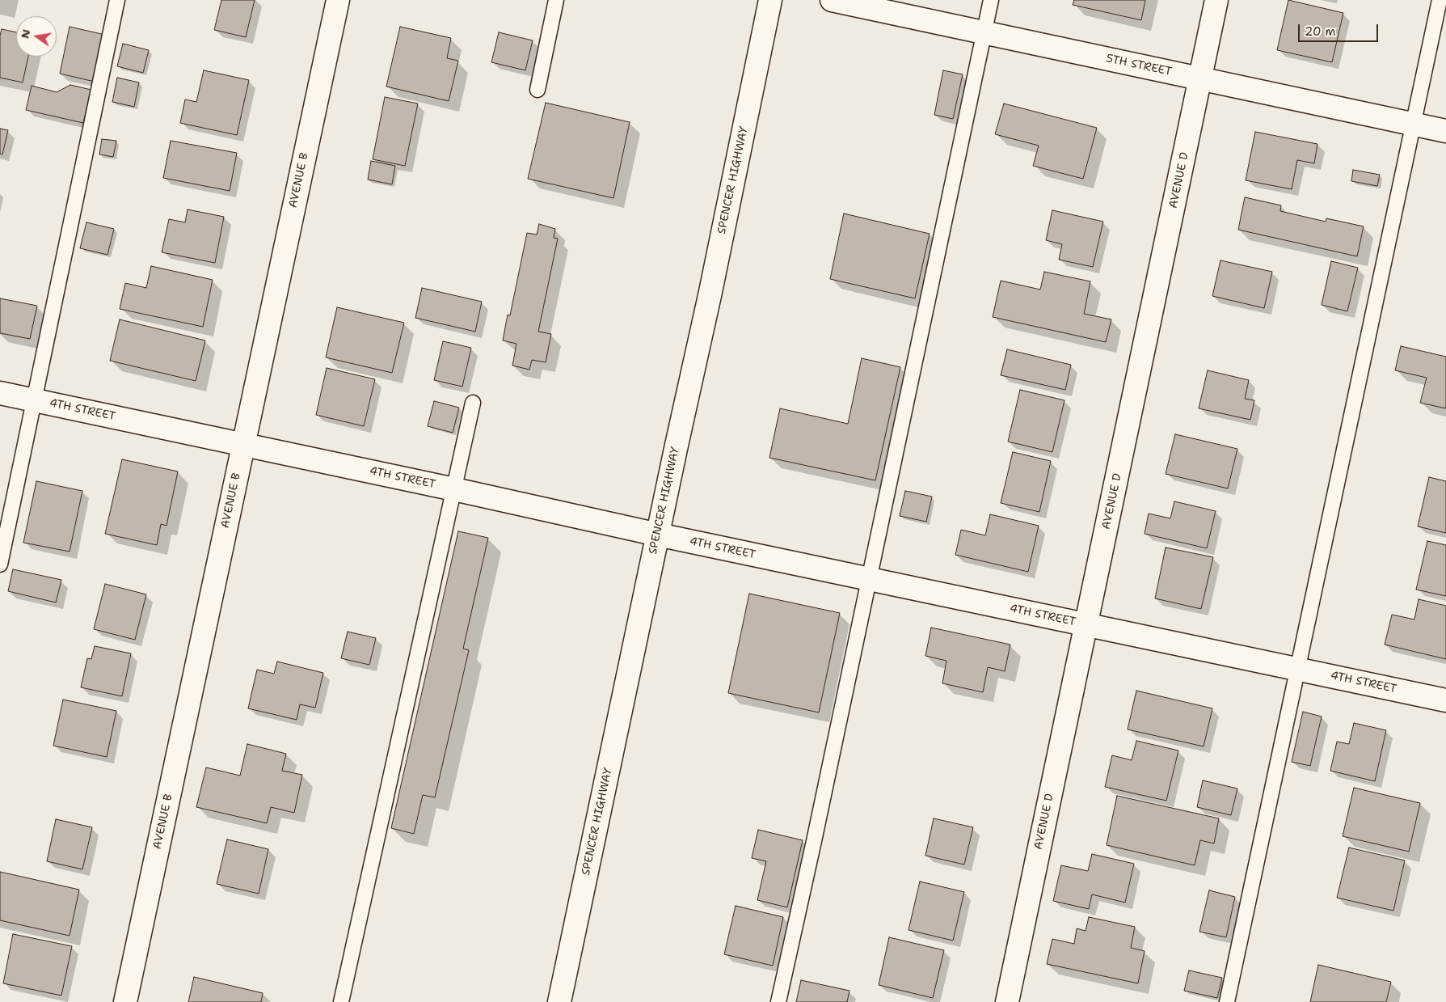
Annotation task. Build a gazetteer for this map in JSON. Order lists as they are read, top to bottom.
{
  "streets": {
    "street": [
      "5TH STREET",
      "AVENUE B",
      "SPENCER HIGHWAY",
      "AVENUE D",
      "4TH STREET"
    ]
  },
  "crossings": [
    ["5TH STREET", "AVENUE D"],
    ["AVENUE B", "4TH STREET"],
    ["SPENCER HIGHWAY", "4TH STREET"],
    ["AVENUE D", "4TH STREET"]
  ],
  "scale_bar": "20 m",
  "north": "left"
}
